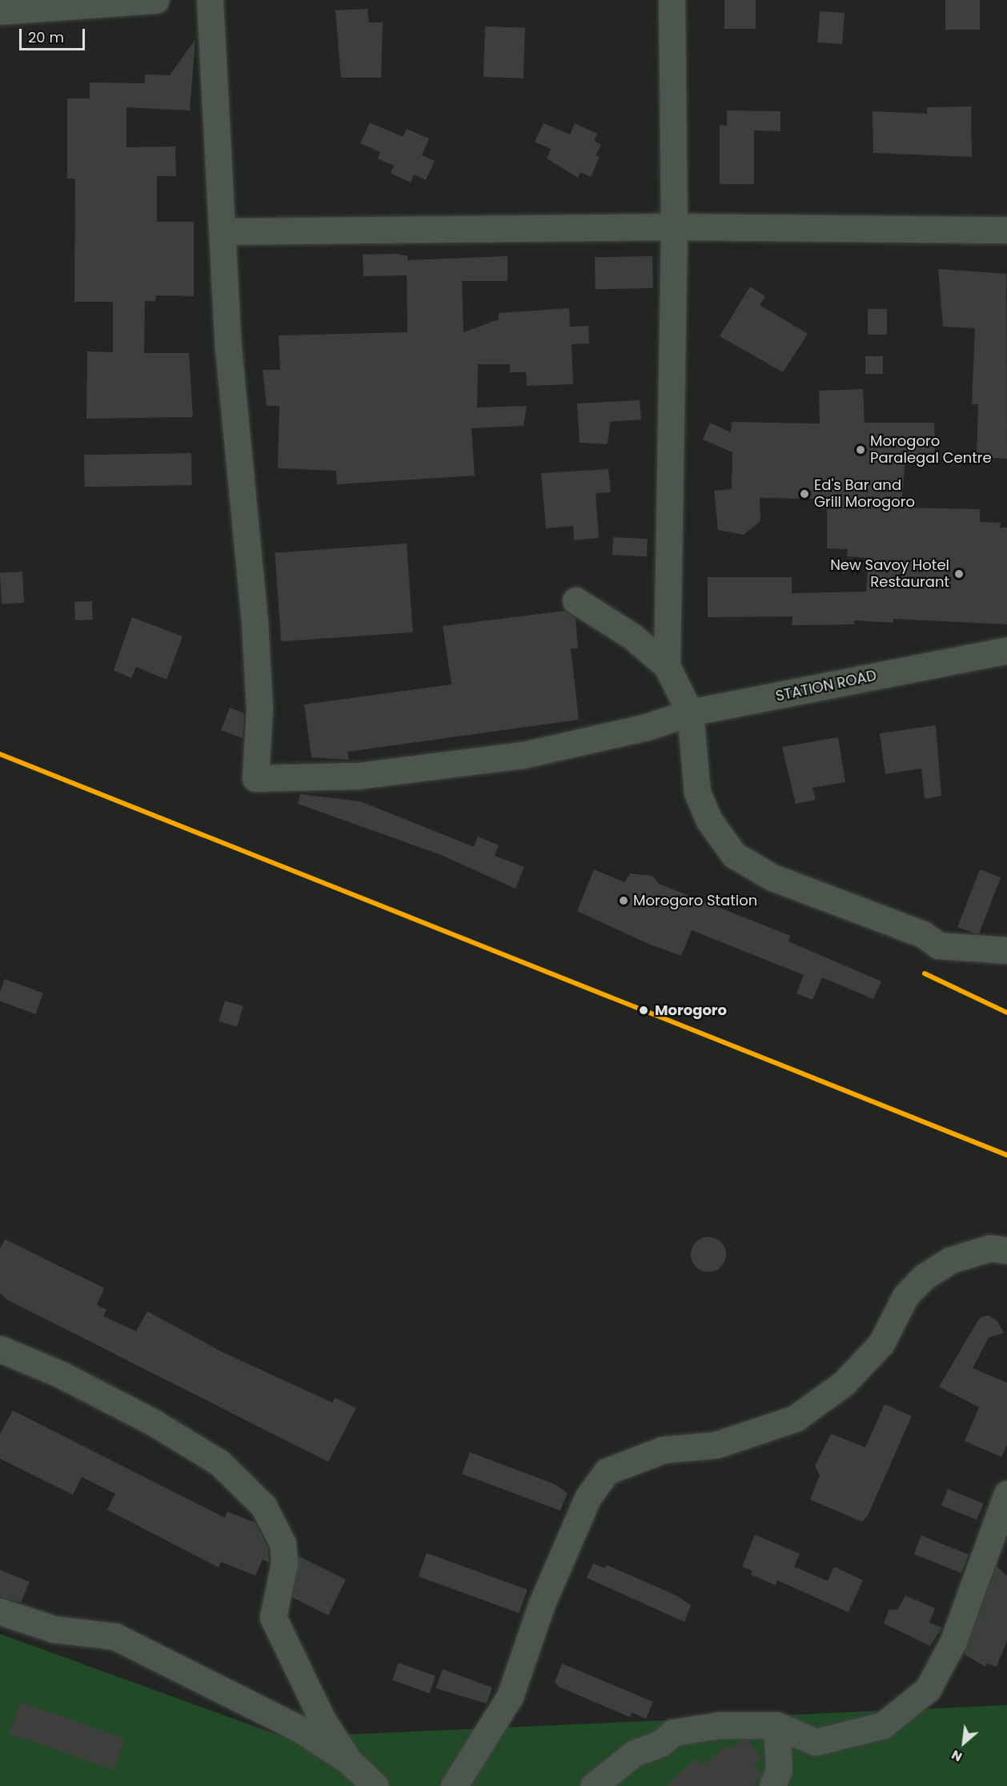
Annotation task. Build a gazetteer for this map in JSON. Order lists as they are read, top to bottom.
{
  "streets": {
    "street": ["STATION ROAD"]
  },
  "places": [
    "Morogoro Paralegal Centre",
    "Ed's Bar and Grill Morogoro",
    "New Savoy Hotel Restaurant",
    "Morogoro Station",
    "Morogoro"
  ],
  "scale_bar": "20 m",
  "north": "bottom left"
}
